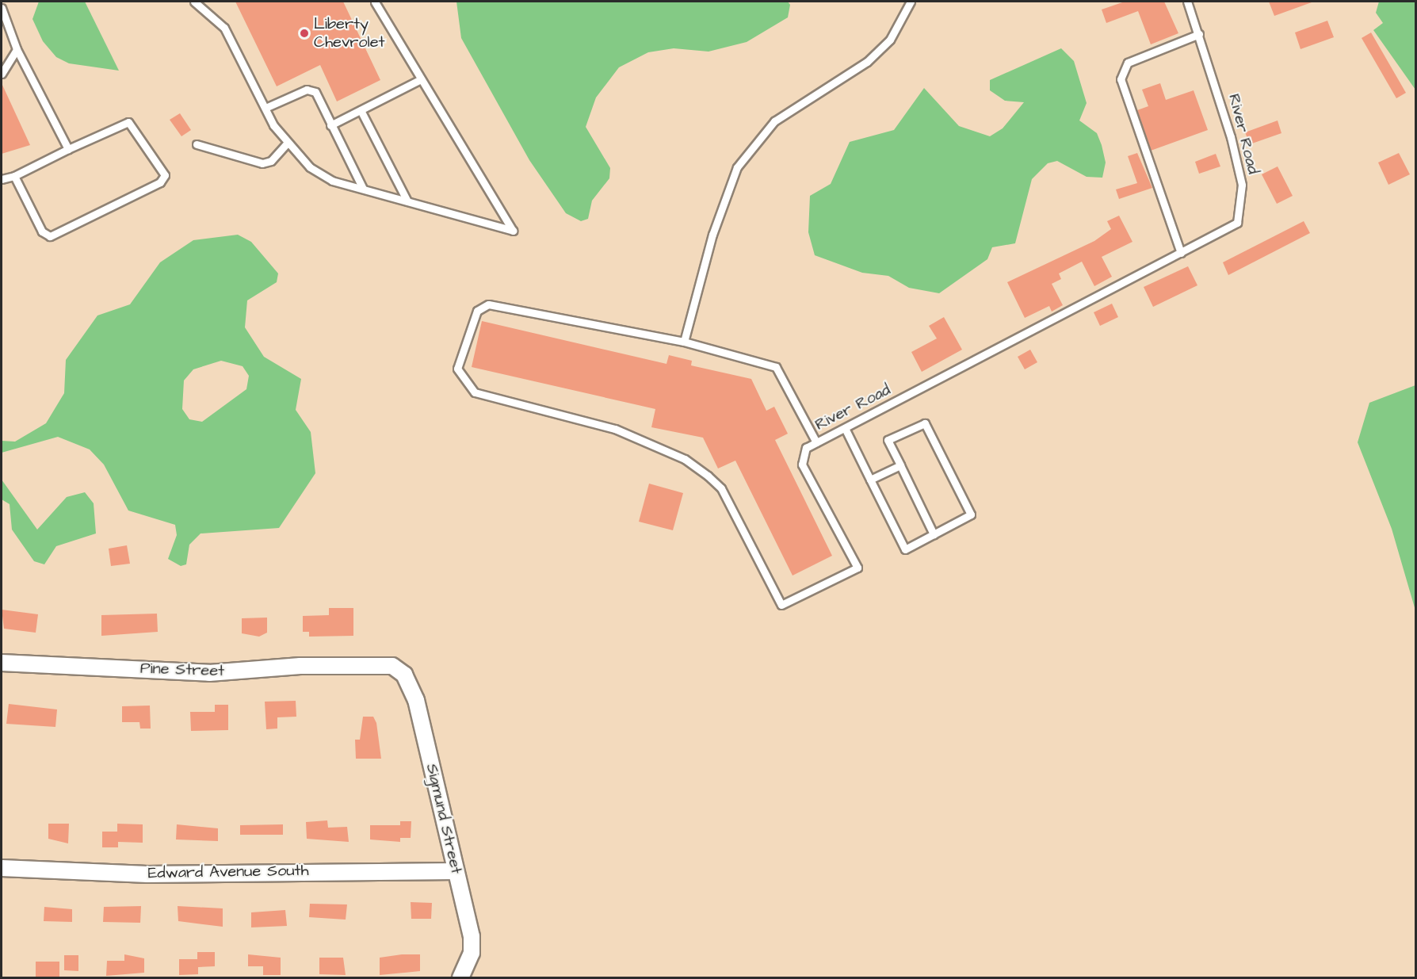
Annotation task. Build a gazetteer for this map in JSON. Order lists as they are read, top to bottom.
{
  "streets": {
    "street": ["Pine Street", "Sigmund Street", "Edward Avenue South"],
    "lane": ["River Road"]
  },
  "crossings": [
    ["Pine Street", "Sigmund Street"],
    ["Sigmund Street", "Edward Avenue South"]
  ],
  "places": ["Liberty Chevrolet"]
}
